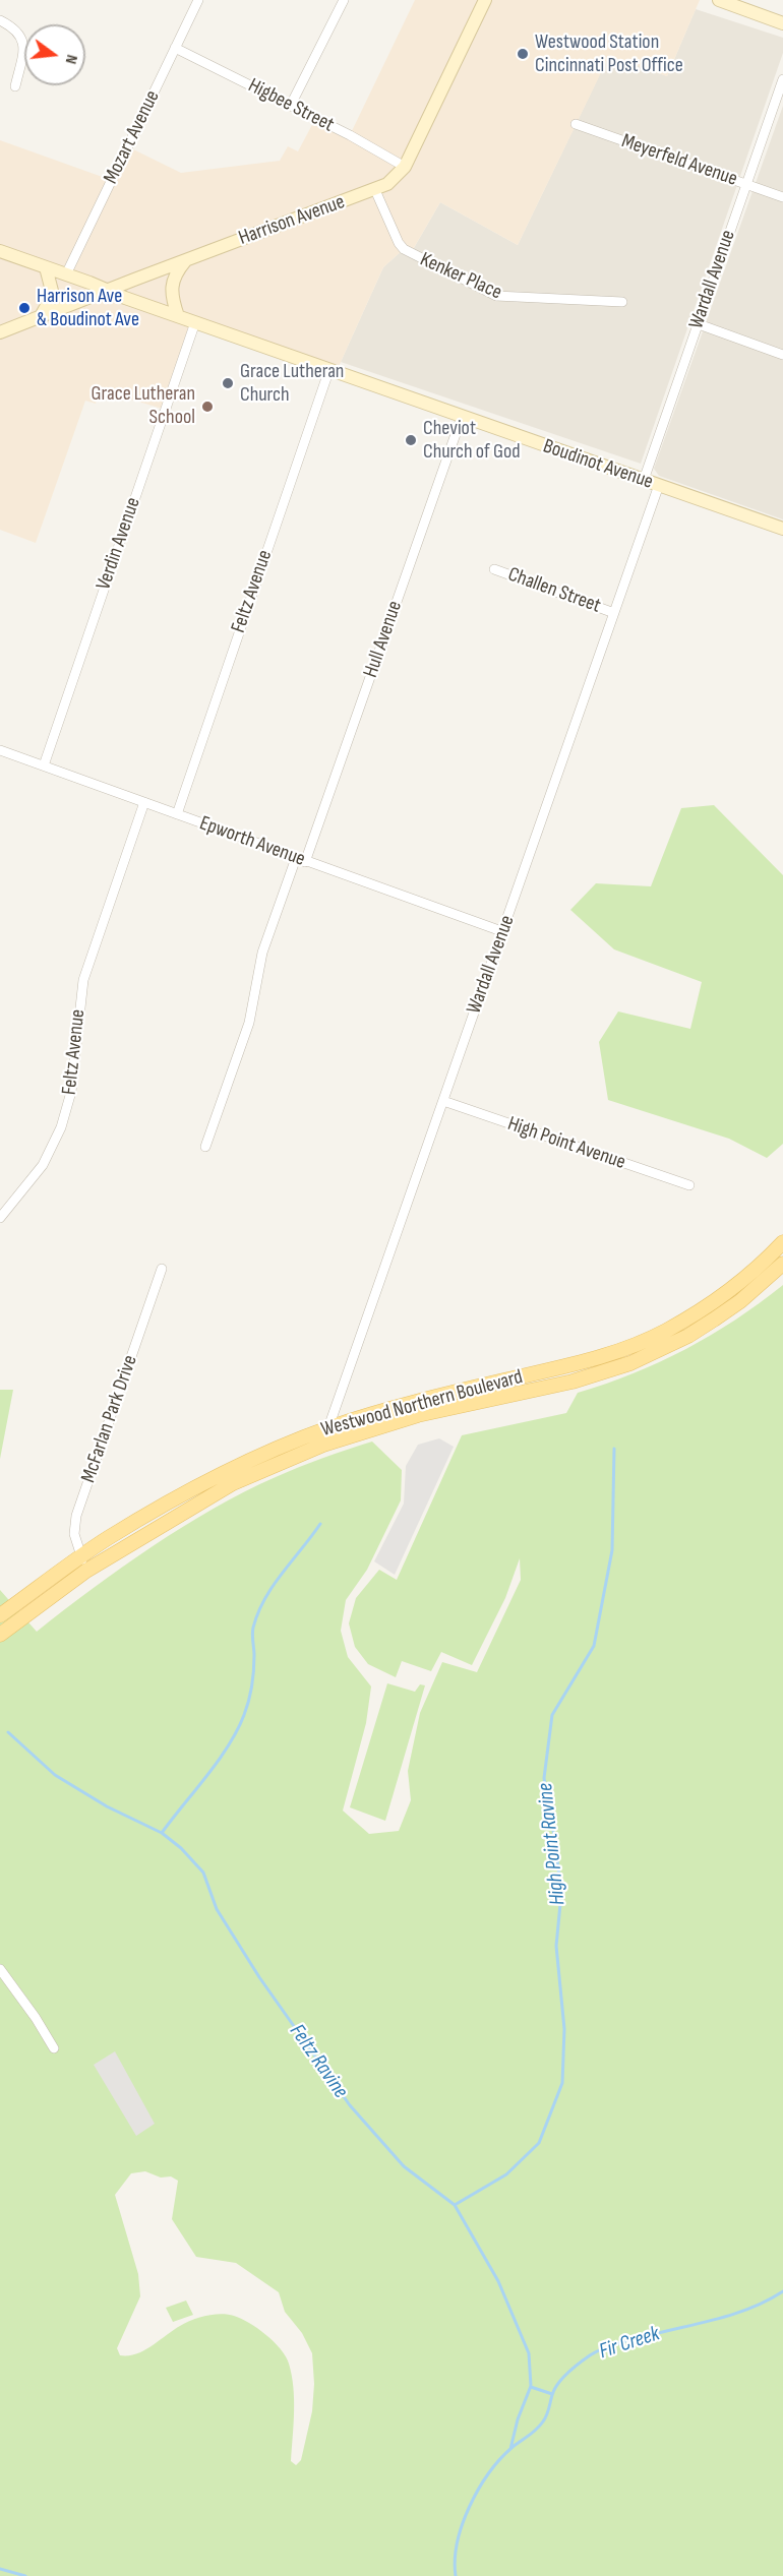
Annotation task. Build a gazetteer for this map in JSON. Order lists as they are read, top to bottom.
{
  "streets": {
    "main road": ["Westwood Northern Boulevard"],
    "street": [
      "Higbee Street",
      "Mozart Avenue",
      "Meyerfeld Avenue",
      "Harrison Avenue",
      "Kenker Place",
      "Wardall Avenue",
      "Boudinot Avenue",
      "Verdin Avenue",
      "Challen Street",
      "Feltz Avenue",
      "Hull Avenue",
      "Epworth Avenue",
      "High Point Avenue",
      "McFarlan Park Drive"
    ]
  },
  "crossings": [
    ["Higbee Street", "Mozart Avenue"],
    ["Higbee Street", "Harrison Avenue"],
    ["Mozart Avenue", "Boudinot Avenue"],
    ["Meyerfeld Avenue", "Wardall Avenue"],
    ["Harrison Avenue", "Kenker Place"],
    ["Harrison Avenue", "Boudinot Avenue"],
    ["Wardall Avenue", "Boudinot Avenue"],
    ["Wardall Avenue", "Challen Street"],
    ["Wardall Avenue", "Epworth Avenue"],
    ["Wardall Avenue", "High Point Avenue"],
    ["Wardall Avenue", "Westwood Northern Boulevard"],
    ["Boudinot Avenue", "Verdin Avenue"],
    ["Boudinot Avenue", "Feltz Avenue"],
    ["Boudinot Avenue", "Hull Avenue"],
    ["Verdin Avenue", "Epworth Avenue"],
    ["Feltz Avenue", "Epworth Avenue"],
    ["Hull Avenue", "Epworth Avenue"],
    ["Westwood Northern Boulevard", "McFarlan Park Drive"]
  ],
  "water": ["High Point Ravine", "Feltz Ravine", "Fir Creek"],
  "places": [
    "Westwood Station Cincinnati Post Office",
    "Harrison Ave & Boudinot Ave",
    "Grace Lutheran Church",
    "Grace Lutheran School",
    "Cheviot Church of God"
  ],
  "north": "right"
}
